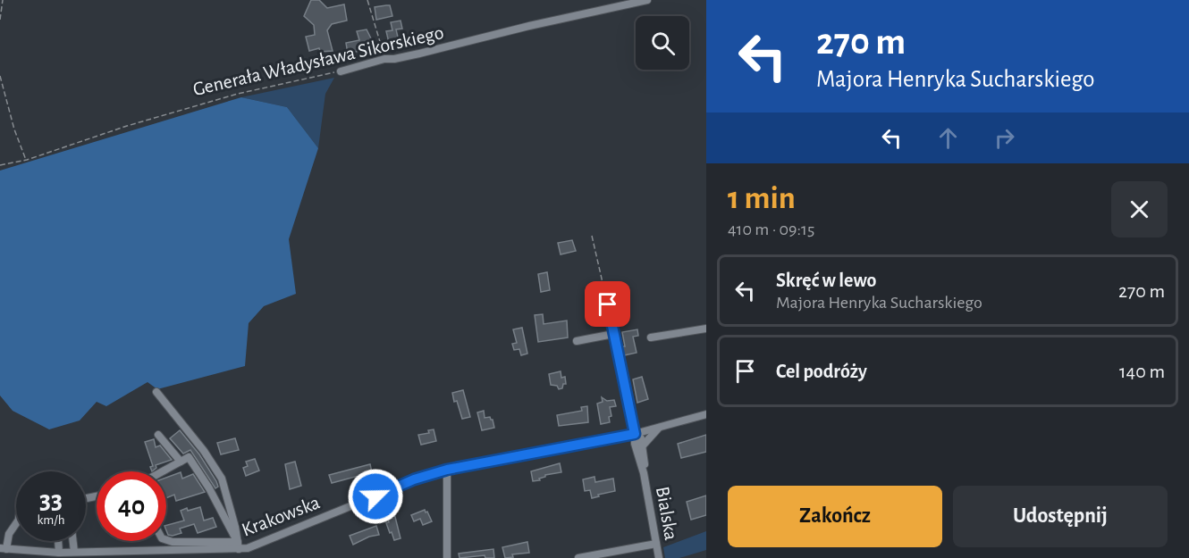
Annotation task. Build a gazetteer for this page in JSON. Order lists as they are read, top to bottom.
{
  "streets": {
    "street": ["Generała Władysława Sikorskiego", "Bialska", "Krakowska"]
  },
  "crossings": [
    ["Bialska", "Krakowska"]
  ],
  "page": {
    "turn": ["270 m", "Majora Henryka Sucharskiego"],
    "heading": ["1 min", "410 m · 09:15"],
    "list": [
      {
        "name": "Skręć w lewo",
        "note": "Majora Henryka Sucharskiego",
        "value": "270 m"
      },
      {
        "name": "Cel podróży",
        "value": "140 m"
      }
    ],
    "speed": "33 km/h",
    "limit": "40",
    "buttons": ["Zakończ", "Udostępnij"]
  }
}
